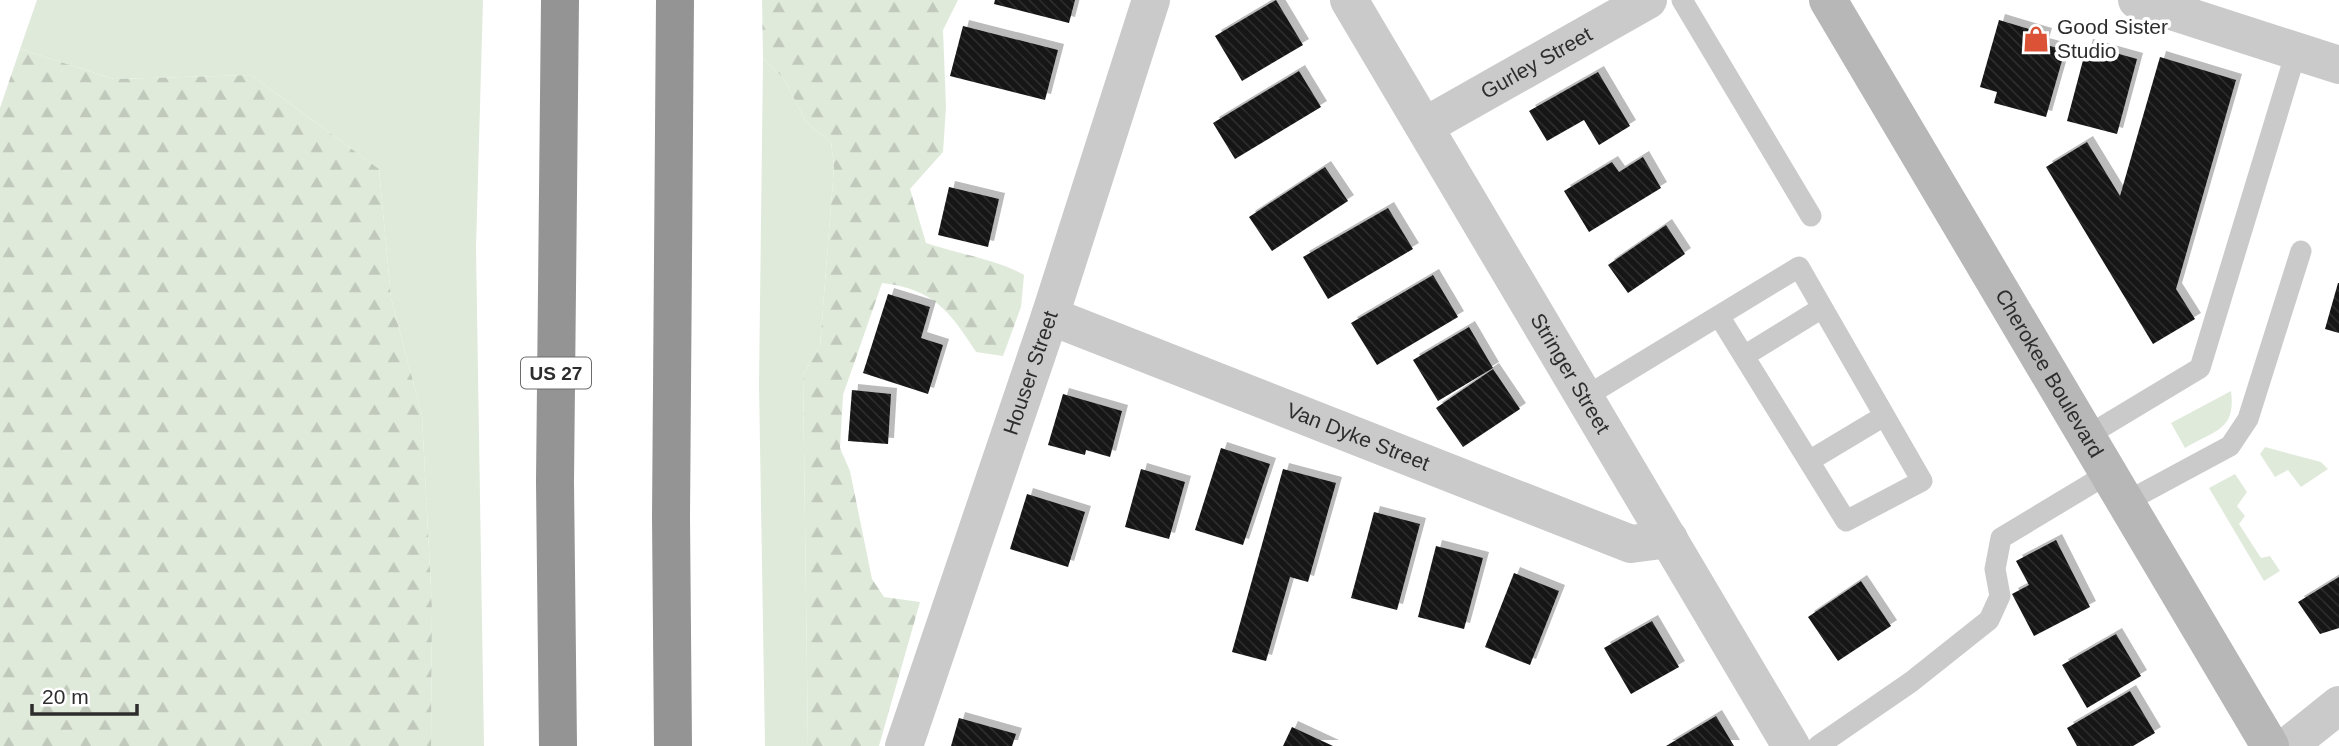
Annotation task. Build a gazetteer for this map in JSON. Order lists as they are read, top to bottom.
{
  "streets": {
    "highway": ["US 27"],
    "main road": ["Cherokee Boulevard"],
    "street": [
      "Gurley Street",
      "Stringer Street",
      "Houser Street",
      "Van Dyke Street"
    ]
  },
  "crossings": [
    ["Gurley Street", "Stringer Street"],
    ["Stringer Street", "Van Dyke Street"],
    ["Houser Street", "Van Dyke Street"]
  ],
  "places": {
    "shop": ["Good Sister Studio"]
  },
  "scale_bar": "20 m"
}
